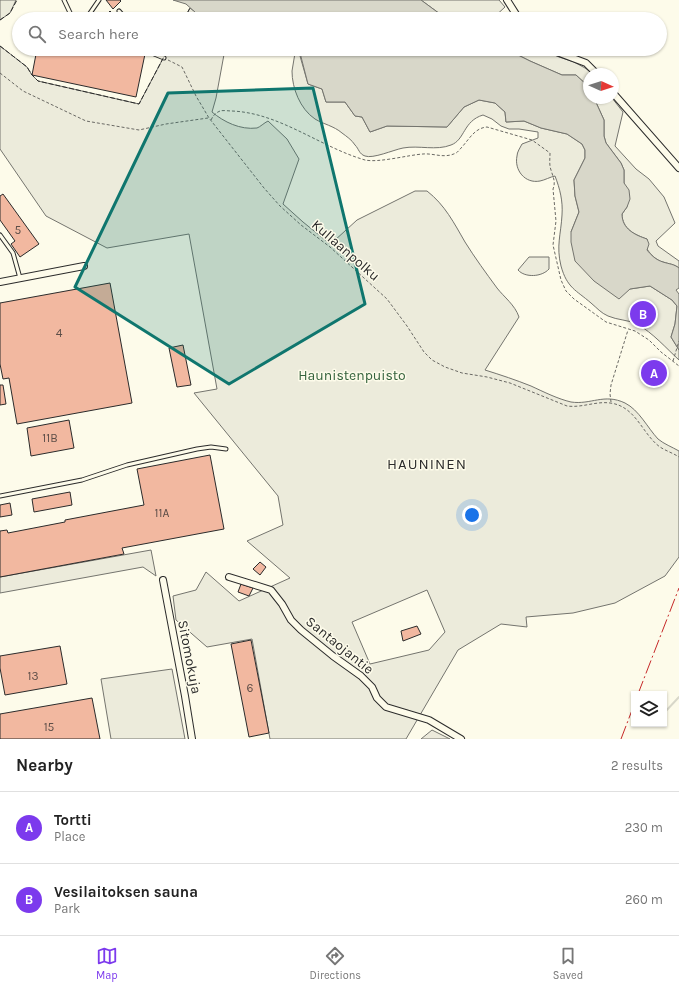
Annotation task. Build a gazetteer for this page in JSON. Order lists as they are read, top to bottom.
{
  "streets": {
    "street": ["Santaojantie", "Sitomokuja"],
    "path": ["Kullaanpolku"]
  },
  "districts": ["HAUNINEN"],
  "parks": ["Haunistenpuisto"],
  "house_numbers": [
    "5",
    "4",
    "11B",
    "11A",
    "13",
    "6",
    "15"
  ],
  "north": "right",
  "page": {
    "search": "Search here",
    "pins": ["B", "A"],
    "heading": ["Nearby", "2 results"],
    "list": [
      {
        "mark": "A",
        "name": "Tortti",
        "note": "Place",
        "value": "230 m"
      },
      {
        "mark": "B",
        "name": "Vesilaitoksen sauna",
        "note": "Park",
        "value": "260 m"
      }
    ],
    "nav": ["Map", "Directions", "Saved"]
  }
}
